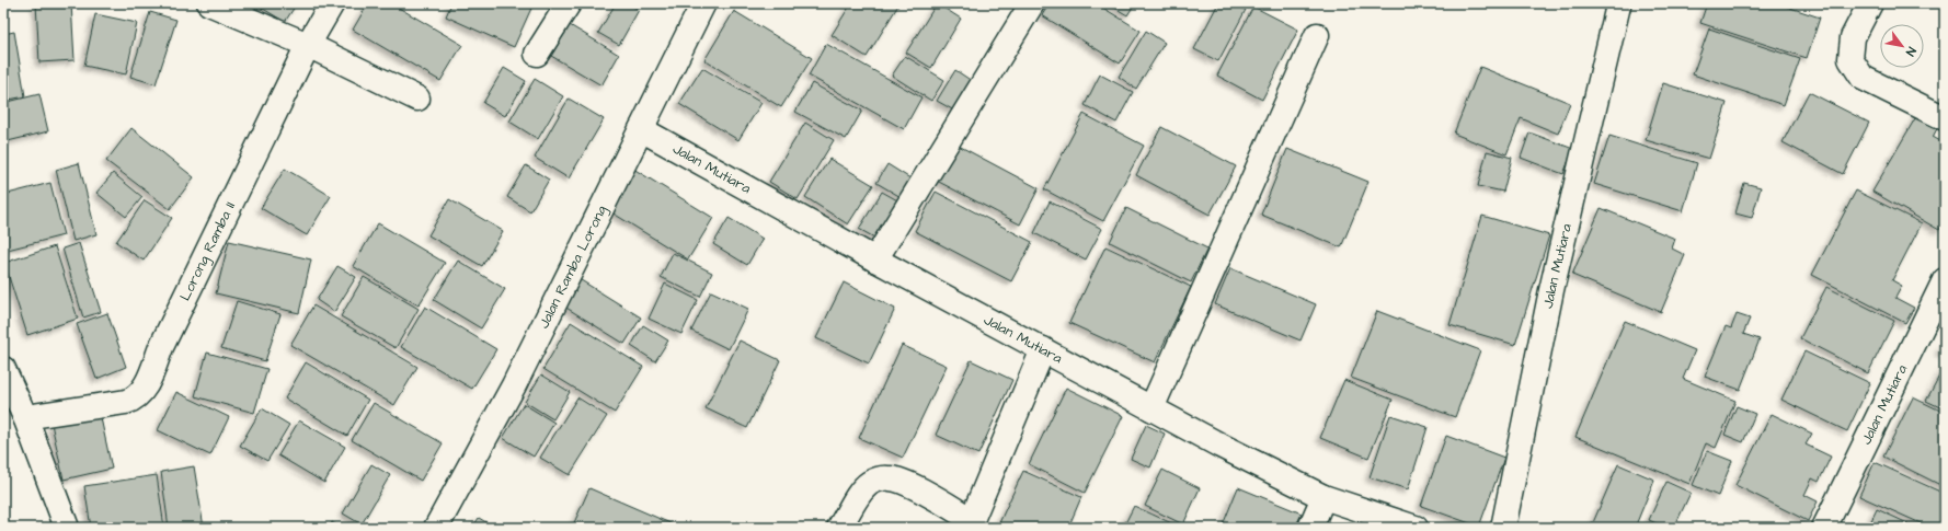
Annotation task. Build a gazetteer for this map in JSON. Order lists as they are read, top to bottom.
{
  "streets": {
    "street": ["Jalan Mutiara", "Lorong Ramba II", "Jalan Ramba Lorong"]
  },
  "crossings": [
    ["Jalan Mutiara", "Jalan Ramba Lorong"]
  ],
  "north": "bottom right"
}
